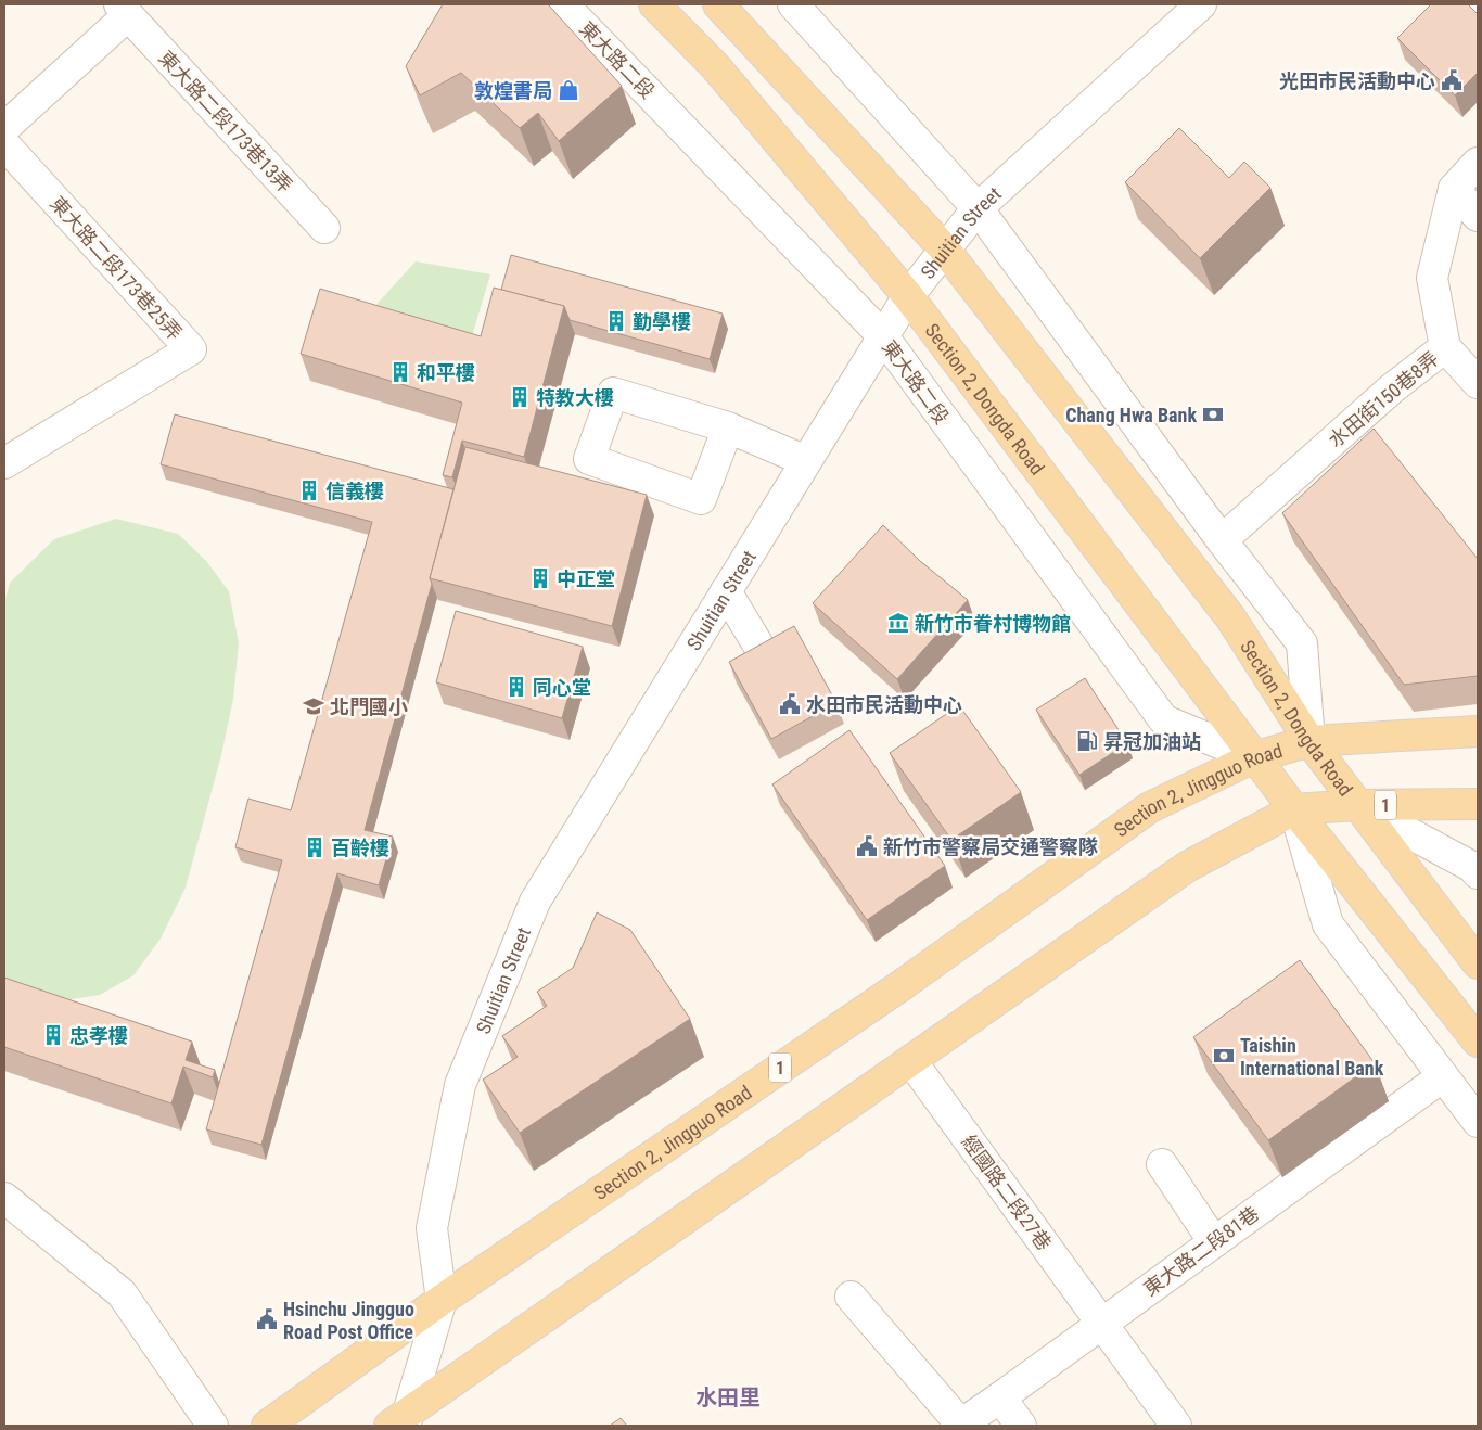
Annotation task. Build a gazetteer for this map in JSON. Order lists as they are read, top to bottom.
{
  "streets": {
    "main road": ["Section 2, Dongda Road", "Section 2, Jingguo Road", "1"],
    "street": [
      "東大路二段",
      "東大路二段173巷13弄",
      "Shuitian Street",
      "東大路二段173巷25弄",
      "水田街150巷8弄",
      "經國路二段27巷",
      "東大路二段81巷"
    ]
  },
  "crossings": [
    ["東大路二段", "Shuitian Street"],
    ["東大路二段", "Section 2, Dongda Road"],
    ["東大路二段", "Section 2, Jingguo Road"],
    ["Shuitian Street", "Section 2, Dongda Road"],
    ["Shuitian Street", "Section 2, Jingguo Road"],
    ["Section 2, Dongda Road", "Section 2, Jingguo Road"],
    ["Section 2, Dongda Road", "1"],
    ["Section 2, Dongda Road", "東大路二段81巷"],
    ["Section 2, Jingguo Road", "1"],
    ["1", "經國路二段27巷"],
    ["經國路二段27巷", "東大路二段81巷"]
  ],
  "districts": ["水田里"],
  "places": {
    "public building": [
      "光田市民活動中心",
      "水田市民活動中心",
      "新竹市警察局交通警察隊",
      "Hsinchu Jingguo Road Post Office"
    ],
    "shop": ["敦煌書局"],
    "building": [
      "勤學樓",
      "和平樓",
      "特教大樓",
      "信義樓",
      "中正堂",
      "同心堂",
      "百齡樓",
      "忠孝樓"
    ],
    "bank": ["Chang Hwa Bank", "Taishin International Bank"],
    "museum": ["新竹市眷村博物館"],
    "school or university": ["北門國小"],
    "fuel station": ["昇冠加油站"]
  }
}
